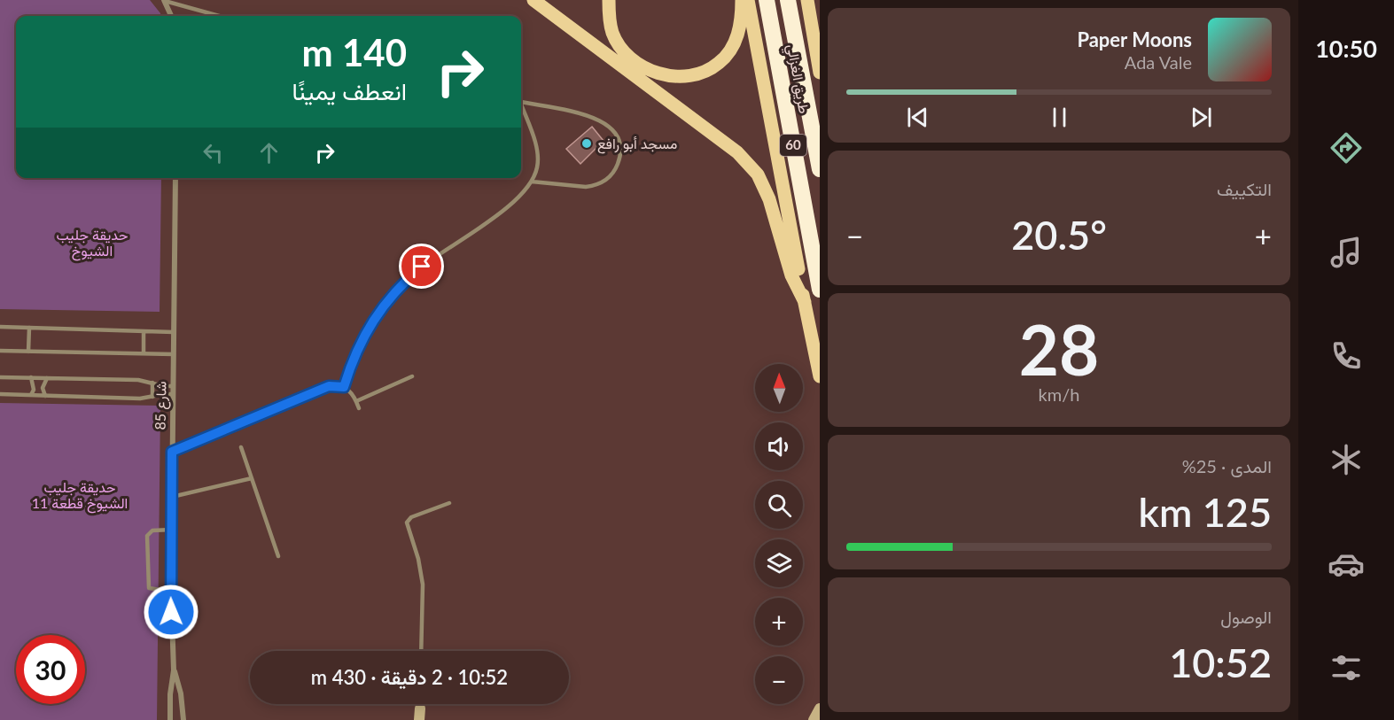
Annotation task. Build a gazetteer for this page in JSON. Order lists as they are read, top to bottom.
{
  "streets": {
    "highway": ["طريق الغزالي", "60"],
    "street": ["شارع 85"]
  },
  "parks": ["حديقة جليب الشيوخ", "حديقة جليب الشيوخ قطعة 11"],
  "places": ["مسجد أبو رافع"],
  "north": "top",
  "page": {
    "tabs": "10:50",
    "turn": ["140 m", "انعطف يمينًا"],
    "song": ["Paper Moons", "Ada Vale"],
    "tile": [
      "التكييف",
      ["28", "km/h"],
      ["المدى · 25%", "125 km"],
      ["الوصول", "10:52"]
    ],
    "heat": ["−", "20.5°", "+"],
    "map_buttons": ["+", "−"],
    "limit": "30",
    "trip": "10:52 · 2 دقيقة · 430 m"
  }
}
